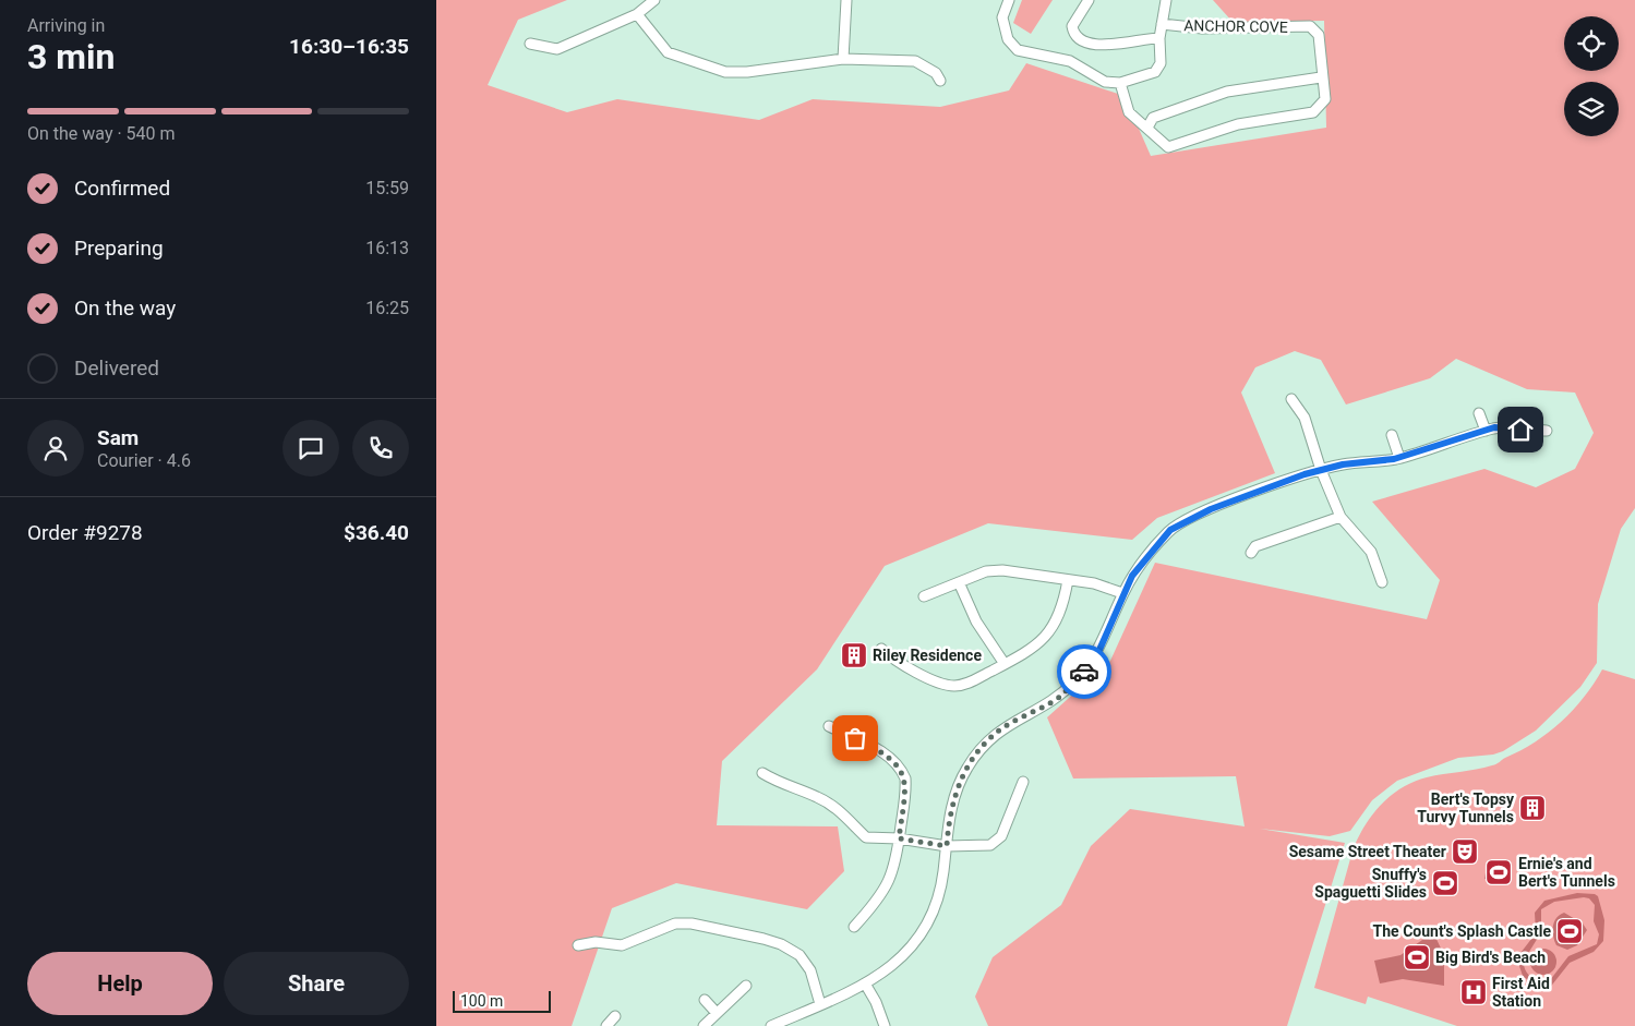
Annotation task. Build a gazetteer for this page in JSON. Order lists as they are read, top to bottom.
{
  "streets": {
    "street": ["ANCHOR COVE"]
  },
  "places": {
    "building": ["Riley Residence", "Bert's Topsy Turvy Tunnels"],
    "theatre": ["Sesame Street Theater"],
    "sports": [
      "Ernie's and Bert's Tunnels",
      "Snuffy's Spaguetti Slides",
      "The Count's Splash Castle",
      "Big Bird's Beach"
    ],
    "hospital": ["First Aid Station"]
  },
  "scale_bar": "100 m",
  "page": {
    "heading": ["3 min", "Arriving in", "16:30–16:35"],
    "panel": [
      "Sam",
      "Courier · 4.6",
      "Order #9278",
      "$36.40"
    ],
    "bar": "On the way · 540 m",
    "list": [
      ["Confirmed", "15:59"],
      ["Preparing", "16:13"],
      ["On the way", "16:25"],
      "Delivered"
    ],
    "buttons": ["Help", "Share"],
    "scale": "100 m"
  }
}
